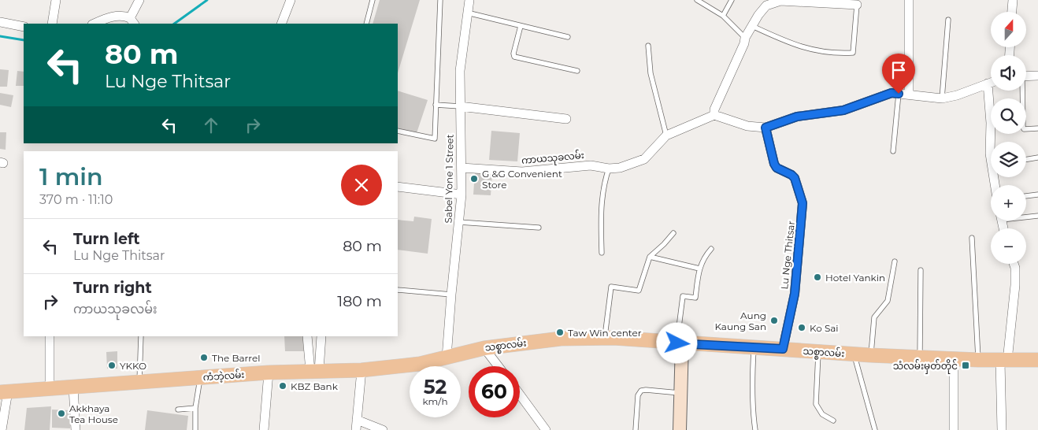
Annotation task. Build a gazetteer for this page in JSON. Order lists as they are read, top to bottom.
{
  "streets": {
    "main road": ["သစ္စာလမ်း", "ကံဘဲ့လမ်း"],
    "street": ["ကာယသုခလမ်း", "Sabel Yone 1 Street", "Lu Nge Thitsar"]
  },
  "crossings": [
    ["ကာယသုခလမ်း", "Sabel Yone 1 Street"],
    ["Sabel Yone 1 Street", "သစ္စာလမ်း"],
    ["Sabel Yone 1 Street", "ကံဘဲ့လမ်း"],
    ["Lu Nge Thitsar", "သစ္စာလမ်း"],
    ["သစ္စာလမ်း", "ကံဘဲ့လမ်း"]
  ],
  "places": {
    "other": [
      "G &G Convenient Store",
      "Hotel Yankin",
      "Aung Kaung San",
      "Ko Sai",
      "Taw Win center",
      "The Barrel",
      "YKKO",
      "KBZ Bank",
      "Akkhaya Tea House"
    ],
    "transit": ["သံလမ်းမှတ်တိုင်"]
  },
  "north": "top",
  "page": {
    "map_buttons": ["+", "−"],
    "turn": ["80 m", "Lu Nge Thitsar"],
    "heading": ["1 min", "370 m · 11:10"],
    "list": [
      {
        "name": "Turn left",
        "note": "Lu Nge Thitsar",
        "value": "80 m"
      },
      {
        "name": "Turn right",
        "note": "ကာယသုခလမ်း",
        "value": "180 m"
      }
    ],
    "speed": "52 km/h",
    "limit": "60"
  }
}
